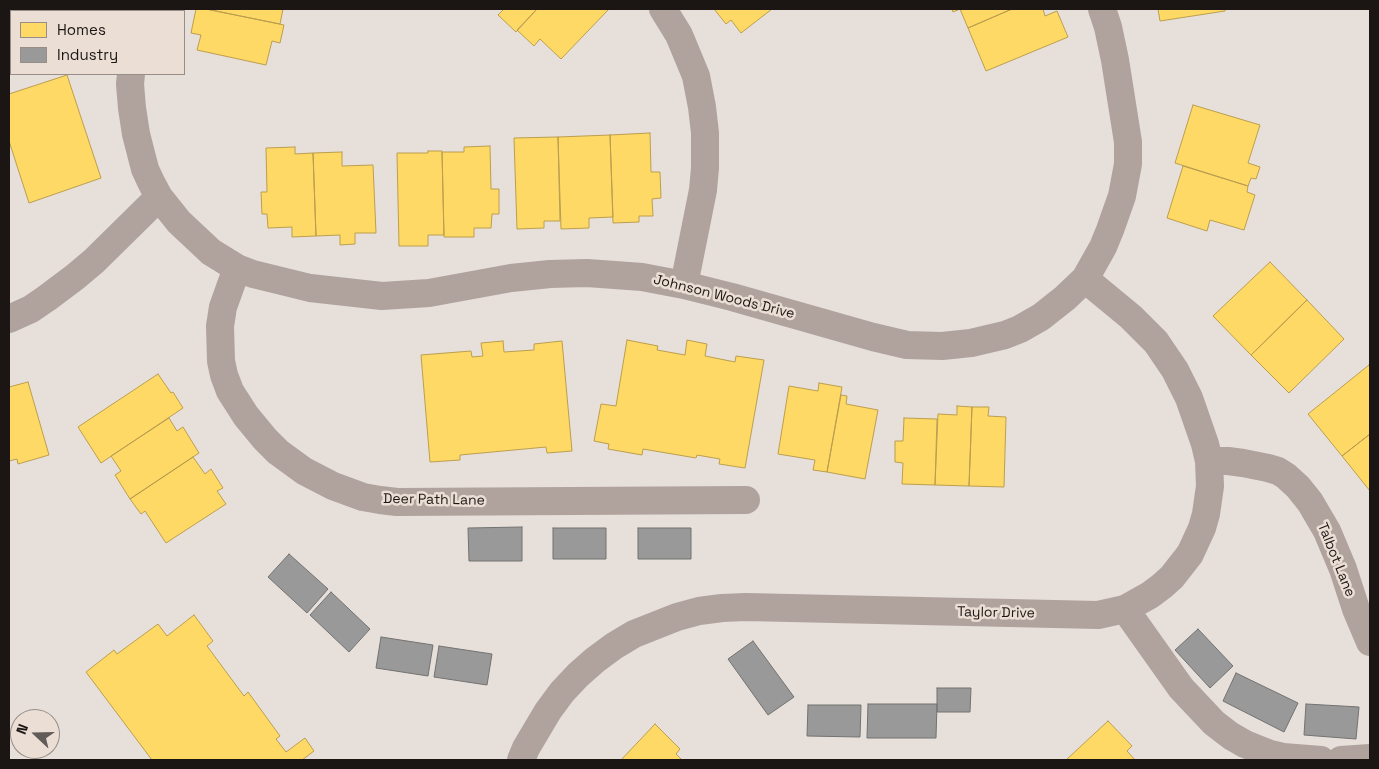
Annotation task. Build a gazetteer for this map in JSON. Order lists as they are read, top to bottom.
{
  "streets": {
    "street": [
      "Johnson Woods Drive",
      "Deer Path Lane",
      "Talbot Lane",
      "Taylor Drive"
    ]
  },
  "crossings": [
    ["Johnson Woods Drive", "Deer Path Lane"],
    ["Johnson Woods Drive", "Taylor Drive"],
    ["Talbot Lane", "Taylor Drive"]
  ],
  "legend": ["Homes", "Industry"],
  "north": "left"
}
